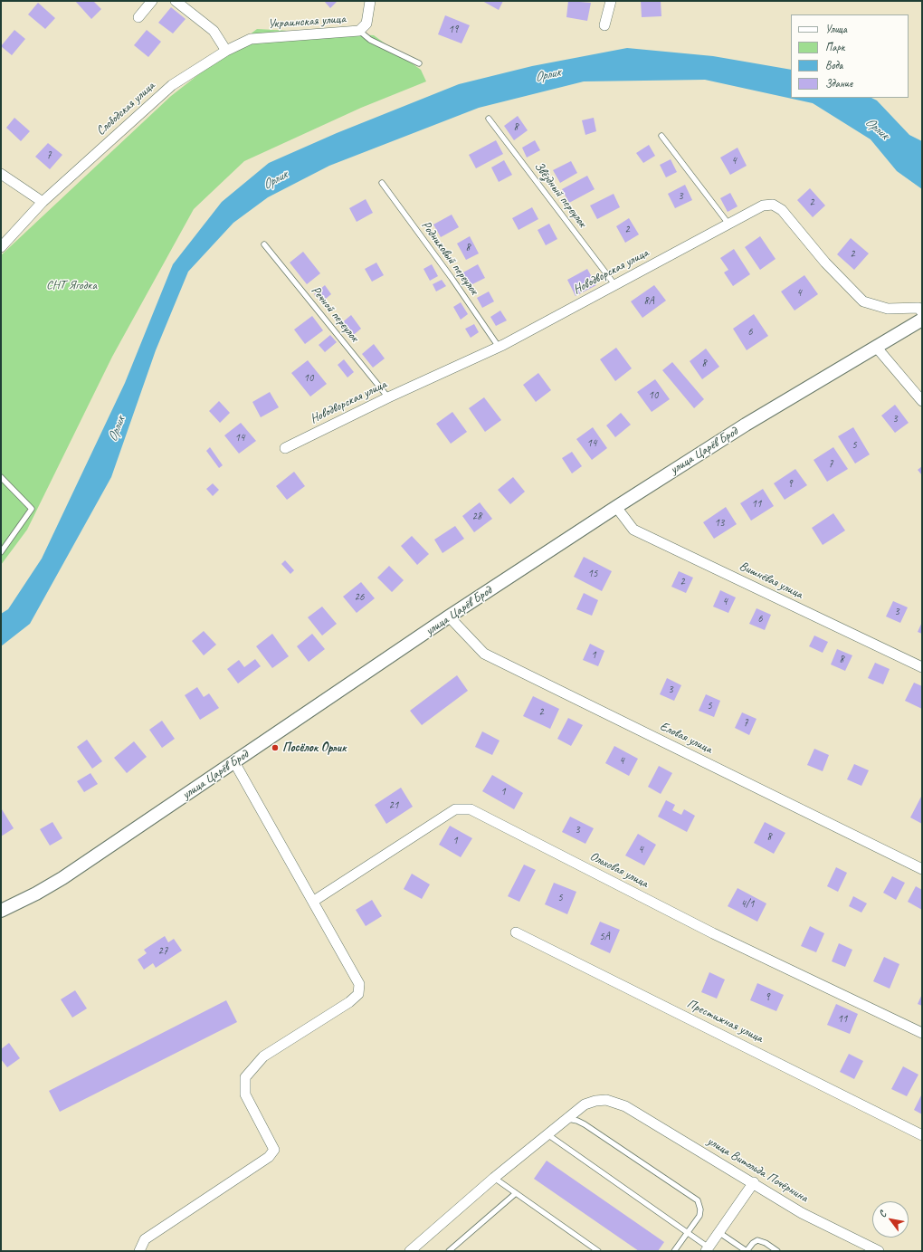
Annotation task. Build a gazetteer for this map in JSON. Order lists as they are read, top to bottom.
{
  "streets": {
    "street": [
      "Украинская улица",
      "Слободская улица",
      "Новодворская улица",
      "улица Царёв Брод",
      "Вишнёвая улица",
      "Еловая улица",
      "Ольховая улица",
      "Престижная улица",
      "улица Витольда Почёрнина"
    ],
    "lane": ["Звёздный переулок", "Родниковый переулок", "Речной переулок"]
  },
  "crossings": [
    ["Украинская улица", "Слободская улица"],
    ["Звёздный переулок", "Новодворская улица"],
    ["Родниковый переулок", "Новодворская улица"],
    ["Новодворская улица", "Речной переулок"],
    ["улица Царёв Брод", "Вишнёвая улица"],
    ["улица Царёв Брод", "Еловая улица"]
  ],
  "water": ["Орлик"],
  "parks": ["СНТ Ягодка"],
  "places": ["Посёлок Орлик"],
  "house_numbers": [
    "19",
    "8",
    "7",
    "4",
    "3",
    "2",
    "2",
    "8",
    "2",
    "4",
    "8А",
    "6",
    "8",
    "10",
    "10",
    "3",
    "14",
    "14",
    "5",
    "7",
    "9",
    "11",
    "28",
    "13",
    "15",
    "2",
    "26",
    "4",
    "3",
    "6",
    "1",
    "8",
    "3",
    "5",
    "2",
    "7",
    "4",
    "1",
    "21",
    "3",
    "8",
    "1",
    "4",
    "5",
    "4/1",
    "5А",
    "27",
    "9",
    "11"
  ],
  "legend": [
    "Улица",
    "Парк",
    "Вода",
    "Здание"
  ],
  "north": "top left"
}
